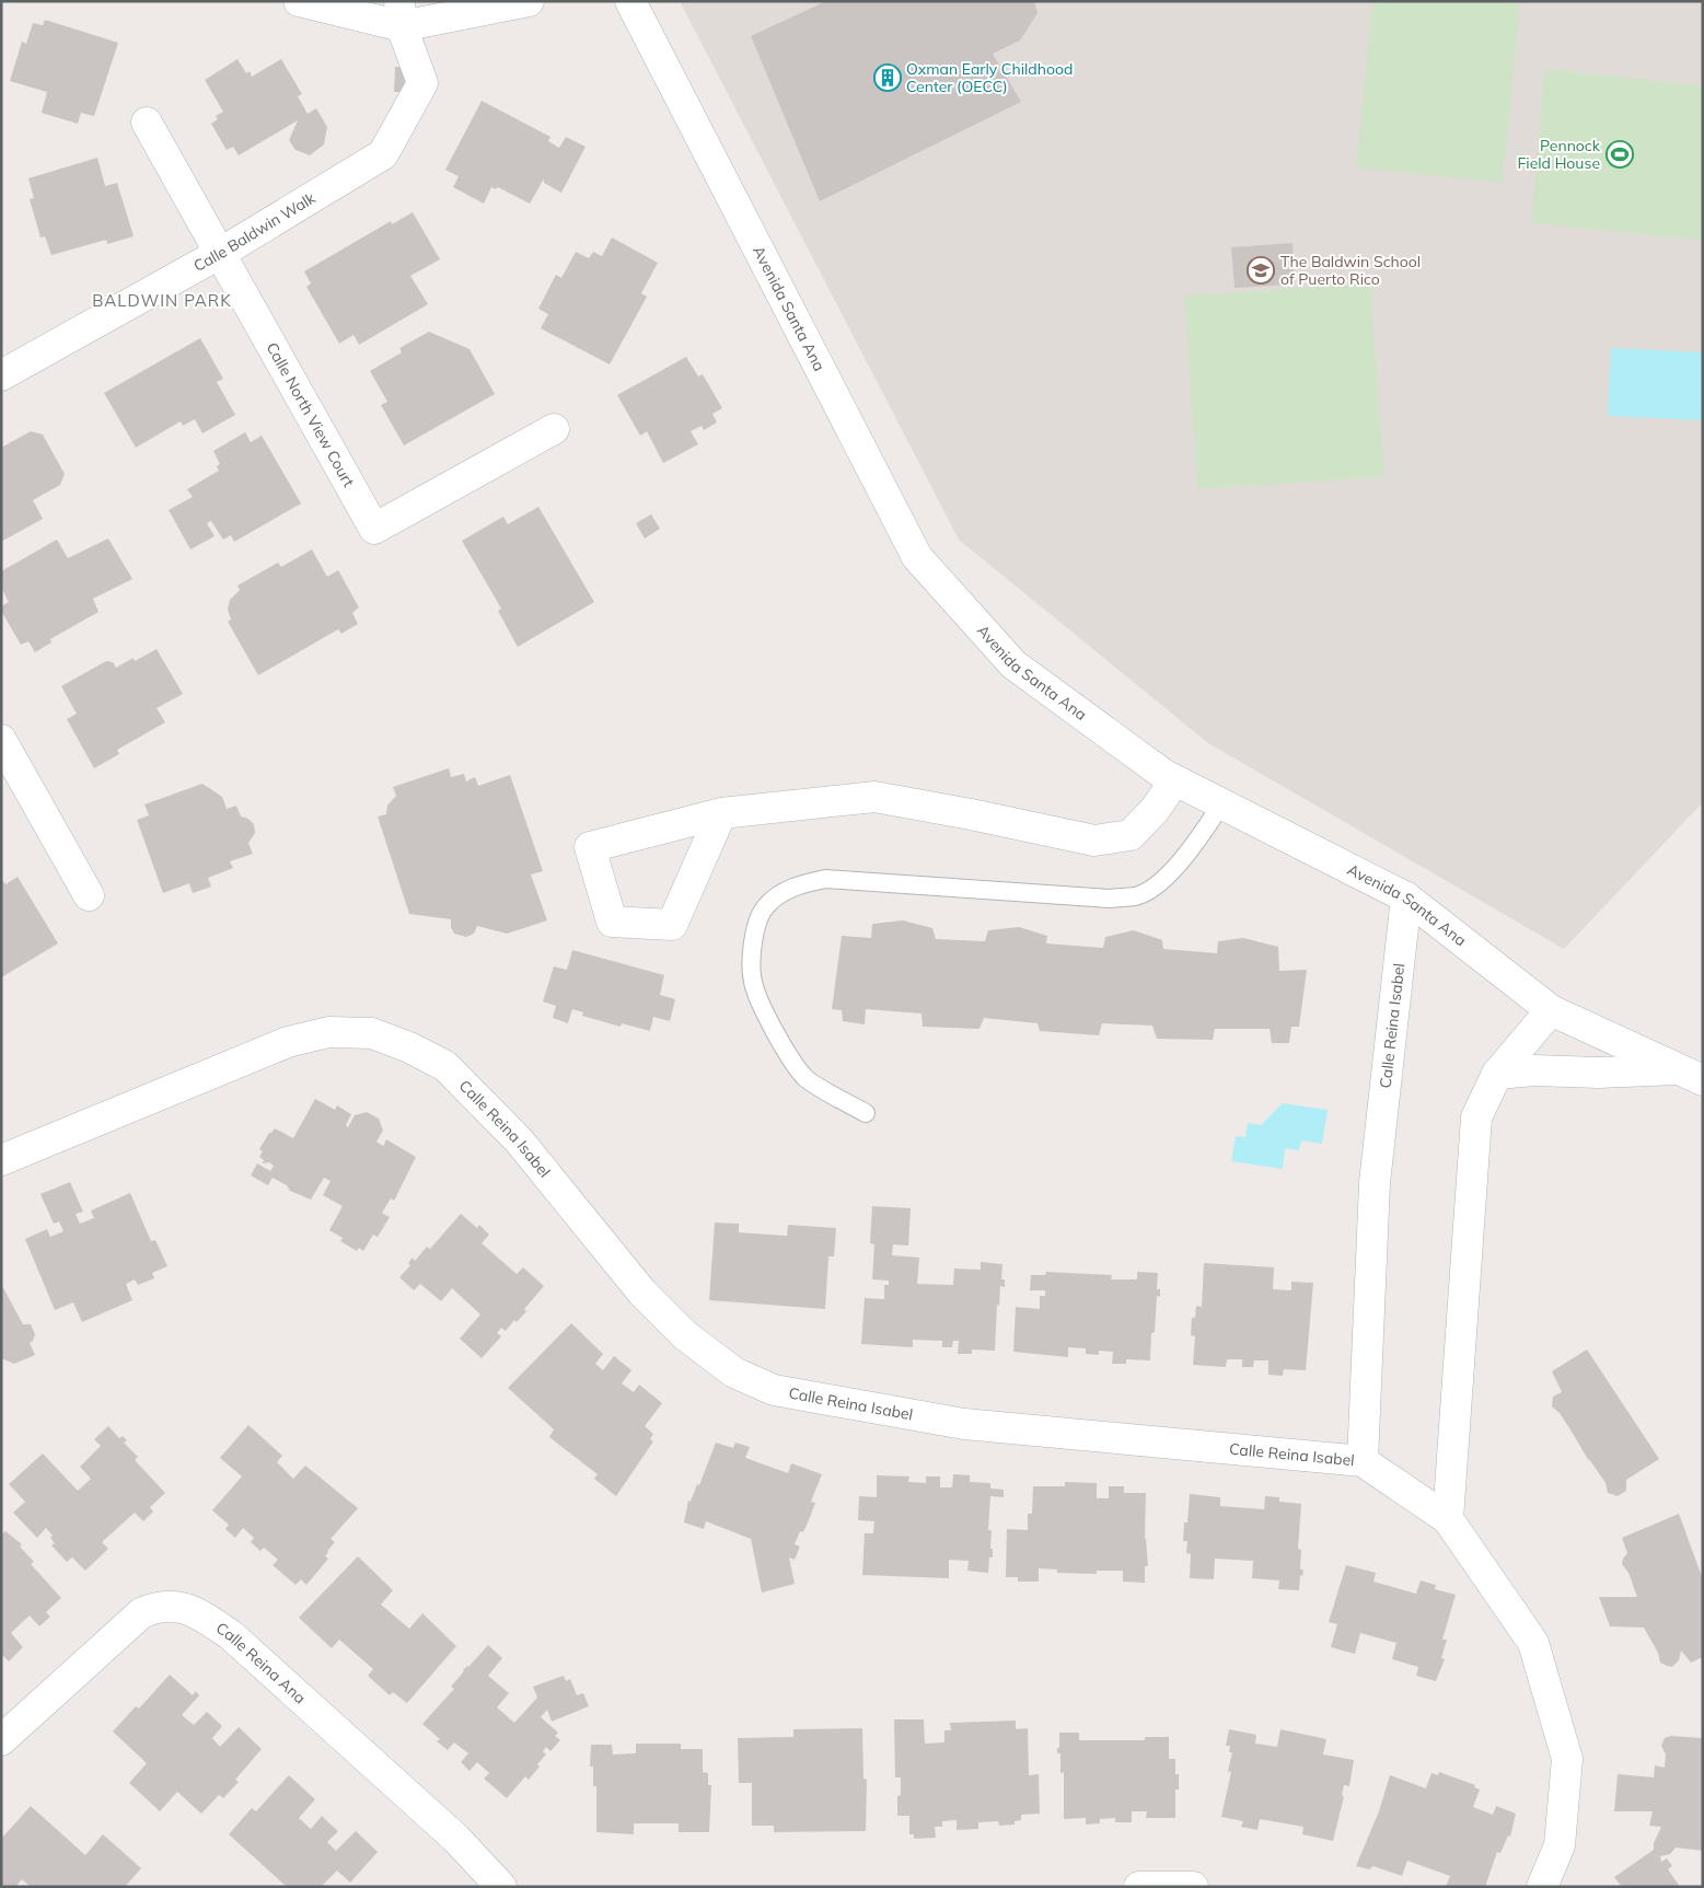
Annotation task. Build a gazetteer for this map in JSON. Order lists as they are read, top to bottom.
{
  "streets": {
    "street": [
      "Calle Baldwin Walk",
      "Avenida Santa Ana",
      "Calle North View Court",
      "Calle Reina Isabel",
      "Calle Reina Ana"
    ]
  },
  "crossings": [
    ["Calle Baldwin Walk", "Calle North View Court"],
    ["Avenida Santa Ana", "Calle Reina Isabel"]
  ],
  "districts": ["BALDWIN PARK"],
  "places": {
    "building": ["Oxman Early Childhood Center (OECC)"],
    "sports": ["Pennock Field House"],
    "school or university": ["The Baldwin School of Puerto Rico"]
  }
}
